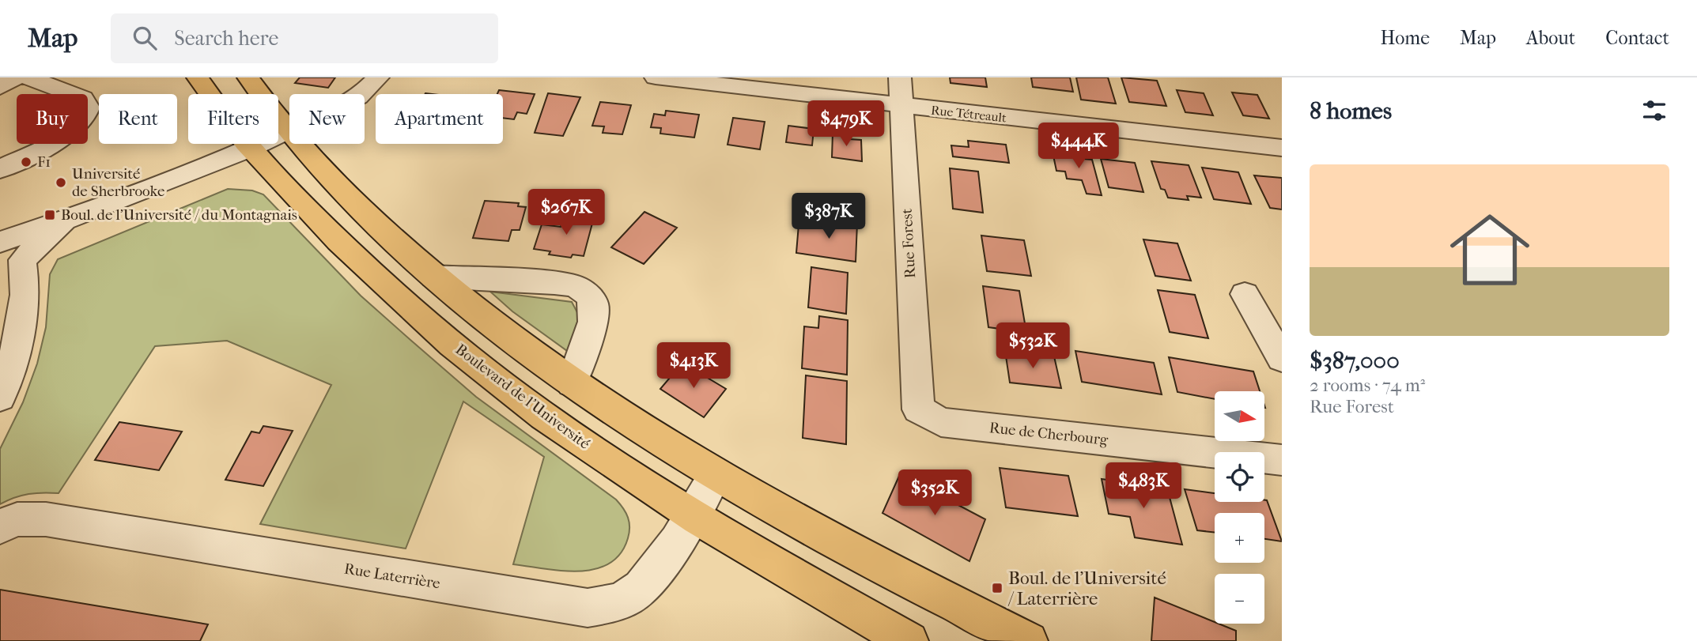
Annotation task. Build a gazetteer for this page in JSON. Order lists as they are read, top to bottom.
{
  "streets": {
    "main road": ["Boulevard de l'Université"],
    "street": [
      "Rue Tétreault",
      "Rue Forest",
      "Rue de Cherbourg",
      "Rue Laterrière"
    ]
  },
  "crossings": [
    ["Rue Tétreault", "Rue Forest"],
    ["Rue Forest", "Rue de Cherbourg"],
    ["Boulevard de l'Université", "Rue Laterrière"]
  ],
  "places": {
    "other": ["F1", "Université de Sherbrooke"],
    "transit": ["Boul. de l'Université / du Montagnais", "Boul. de l'Université / Laterrière"]
  },
  "north": "right",
  "page": {
    "header": "Map",
    "search": "Search here",
    "nav": [
      "Home",
      "Map",
      "About",
      "Contact"
    ],
    "heading": "8 homes",
    "chip": [
      "Buy",
      "Rent",
      "Filters",
      "New",
      "Apartment"
    ],
    "price": [
      "$479K",
      "$444K",
      "$267K",
      "$387K",
      "$532K",
      "$413K",
      "$483K",
      "$352K"
    ],
    "list": [
      {
        "name": "$387,000",
        "note": "2 rooms · 74 m² · Rue Forest"
      }
    ],
    "map_buttons": ["+", "−"]
  }
}
